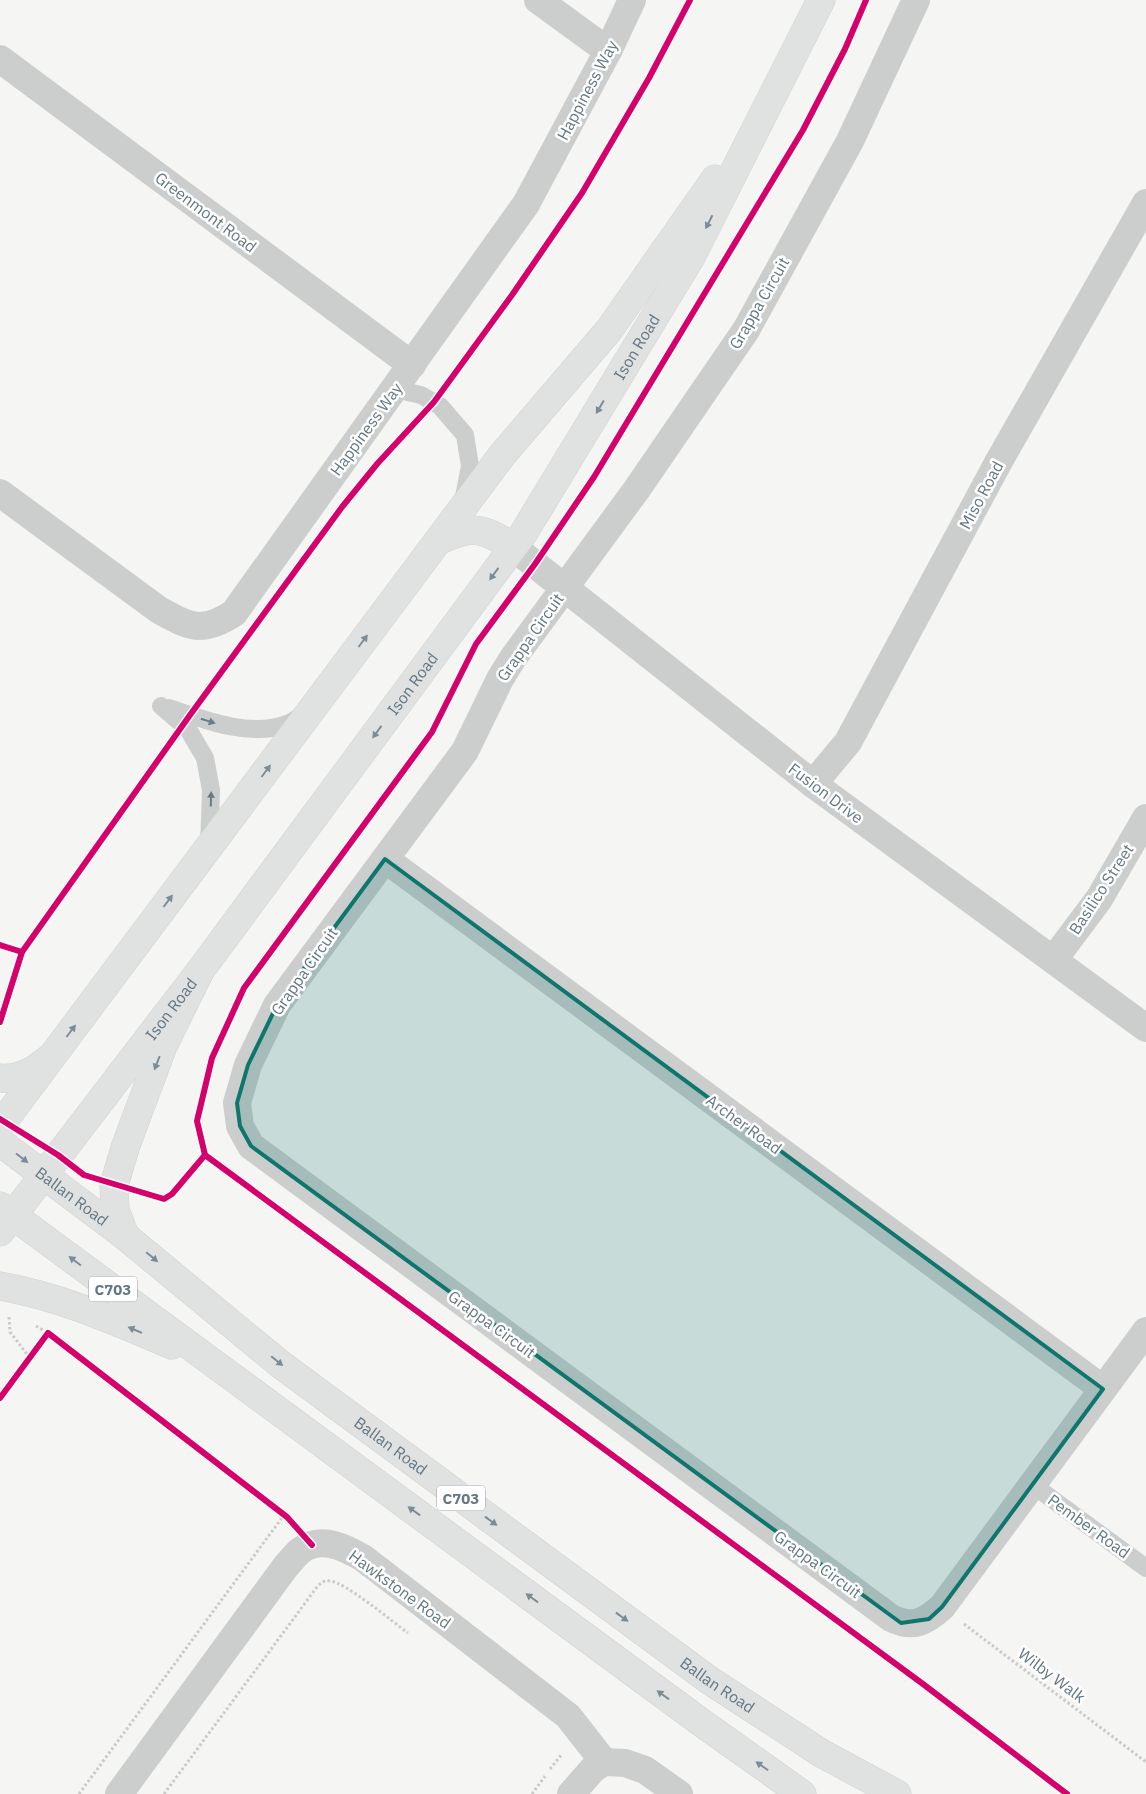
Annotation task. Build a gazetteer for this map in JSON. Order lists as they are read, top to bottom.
{
  "streets": {
    "main road": ["Ison Road", "Ballan Road", "C703"],
    "street": [
      "Happiness Way",
      "Greenmont Road",
      "Grappa Circuit",
      "Miso Road",
      "Fusion Drive",
      "Basilico Street",
      "Archer Road",
      "Hawkstone Road"
    ],
    "lane": ["Pember Road"],
    "path": ["Wilby Walk"]
  },
  "crossings": [
    ["Happiness Way", "Greenmont Road"],
    ["Grappa Circuit", "Fusion Drive"],
    ["Grappa Circuit", "Archer Road"],
    ["Grappa Circuit", "Pember Road"],
    ["Grappa Circuit", "Wilby Walk"],
    ["Ison Road", "Fusion Drive"],
    ["Ison Road", "Ballan Road"],
    ["Ison Road", "C703"],
    ["Miso Road", "Fusion Drive"],
    ["Fusion Drive", "Basilico Street"]
  ]
}
